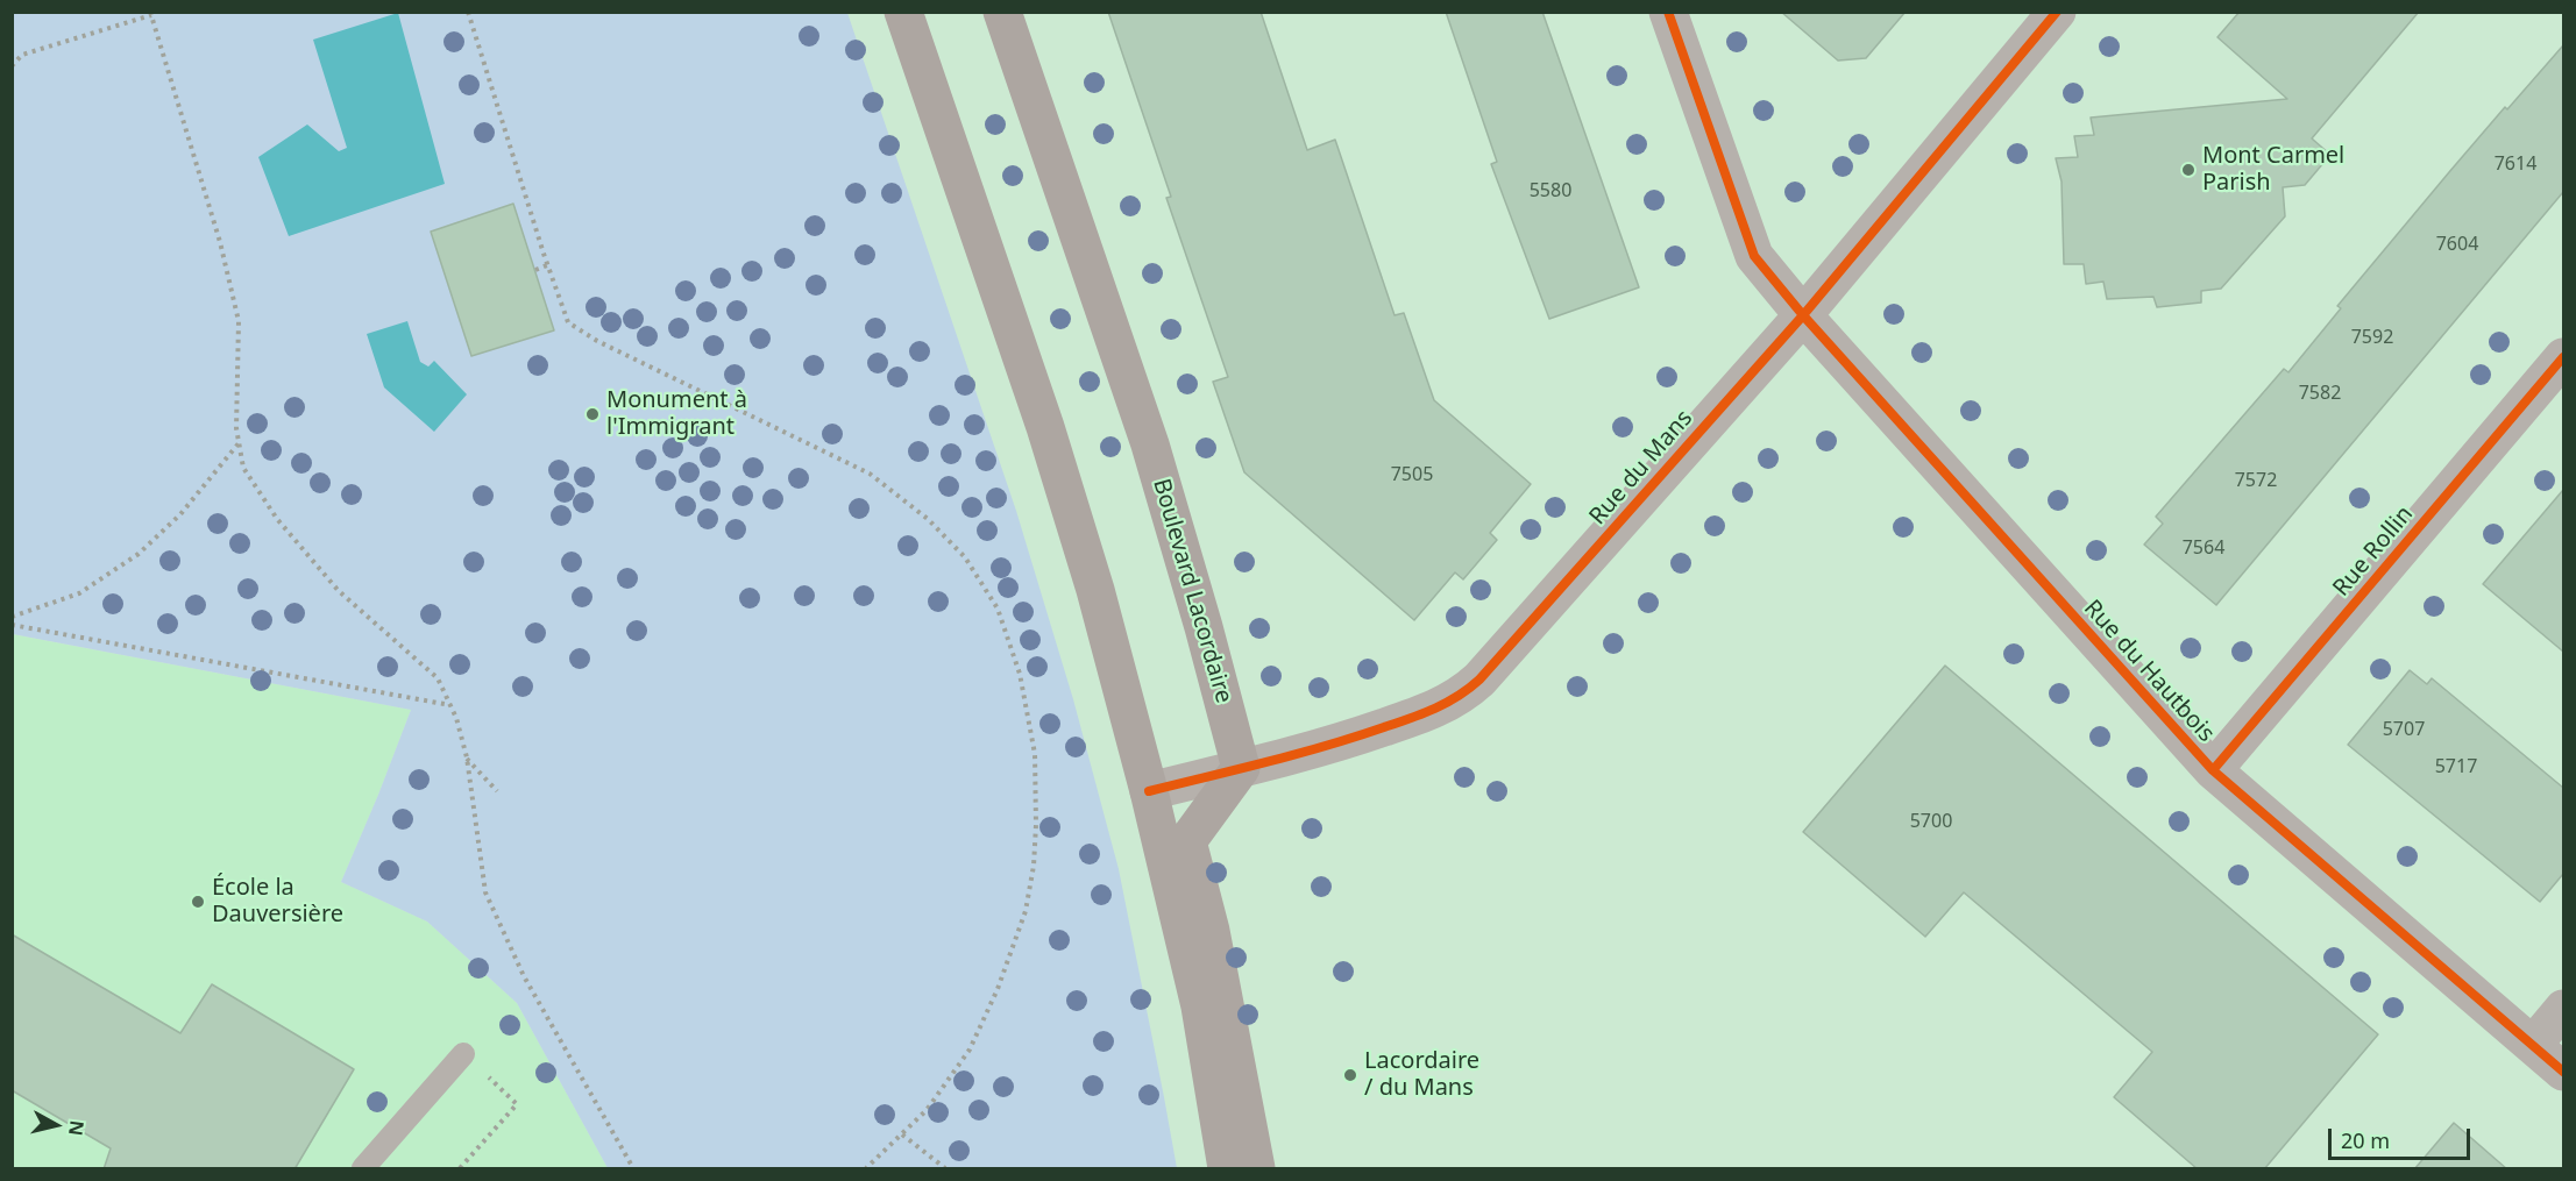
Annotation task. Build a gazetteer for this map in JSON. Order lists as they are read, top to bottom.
{
  "streets": {
    "main road": ["Boulevard Lacordaire"],
    "street": ["Rue du Mans", "Rue Rollin", "Rue du Hautbois"]
  },
  "crossings": [
    ["Rue du Mans", "Boulevard Lacordaire"],
    ["Rue du Mans", "Rue du Hautbois"],
    ["Rue Rollin", "Rue du Hautbois"]
  ],
  "places": [
    "Mont Carmel Parish",
    "Monument à l'Immigrant",
    "École la Dauversière",
    "Lacordaire / du Mans"
  ],
  "house_numbers": [
    "7614",
    "5580",
    "7604",
    "7592",
    "7582",
    "7505",
    "7572",
    "7564",
    "5707",
    "5717",
    "5700"
  ],
  "scale_bar": "20 m",
  "north": "right"
}
